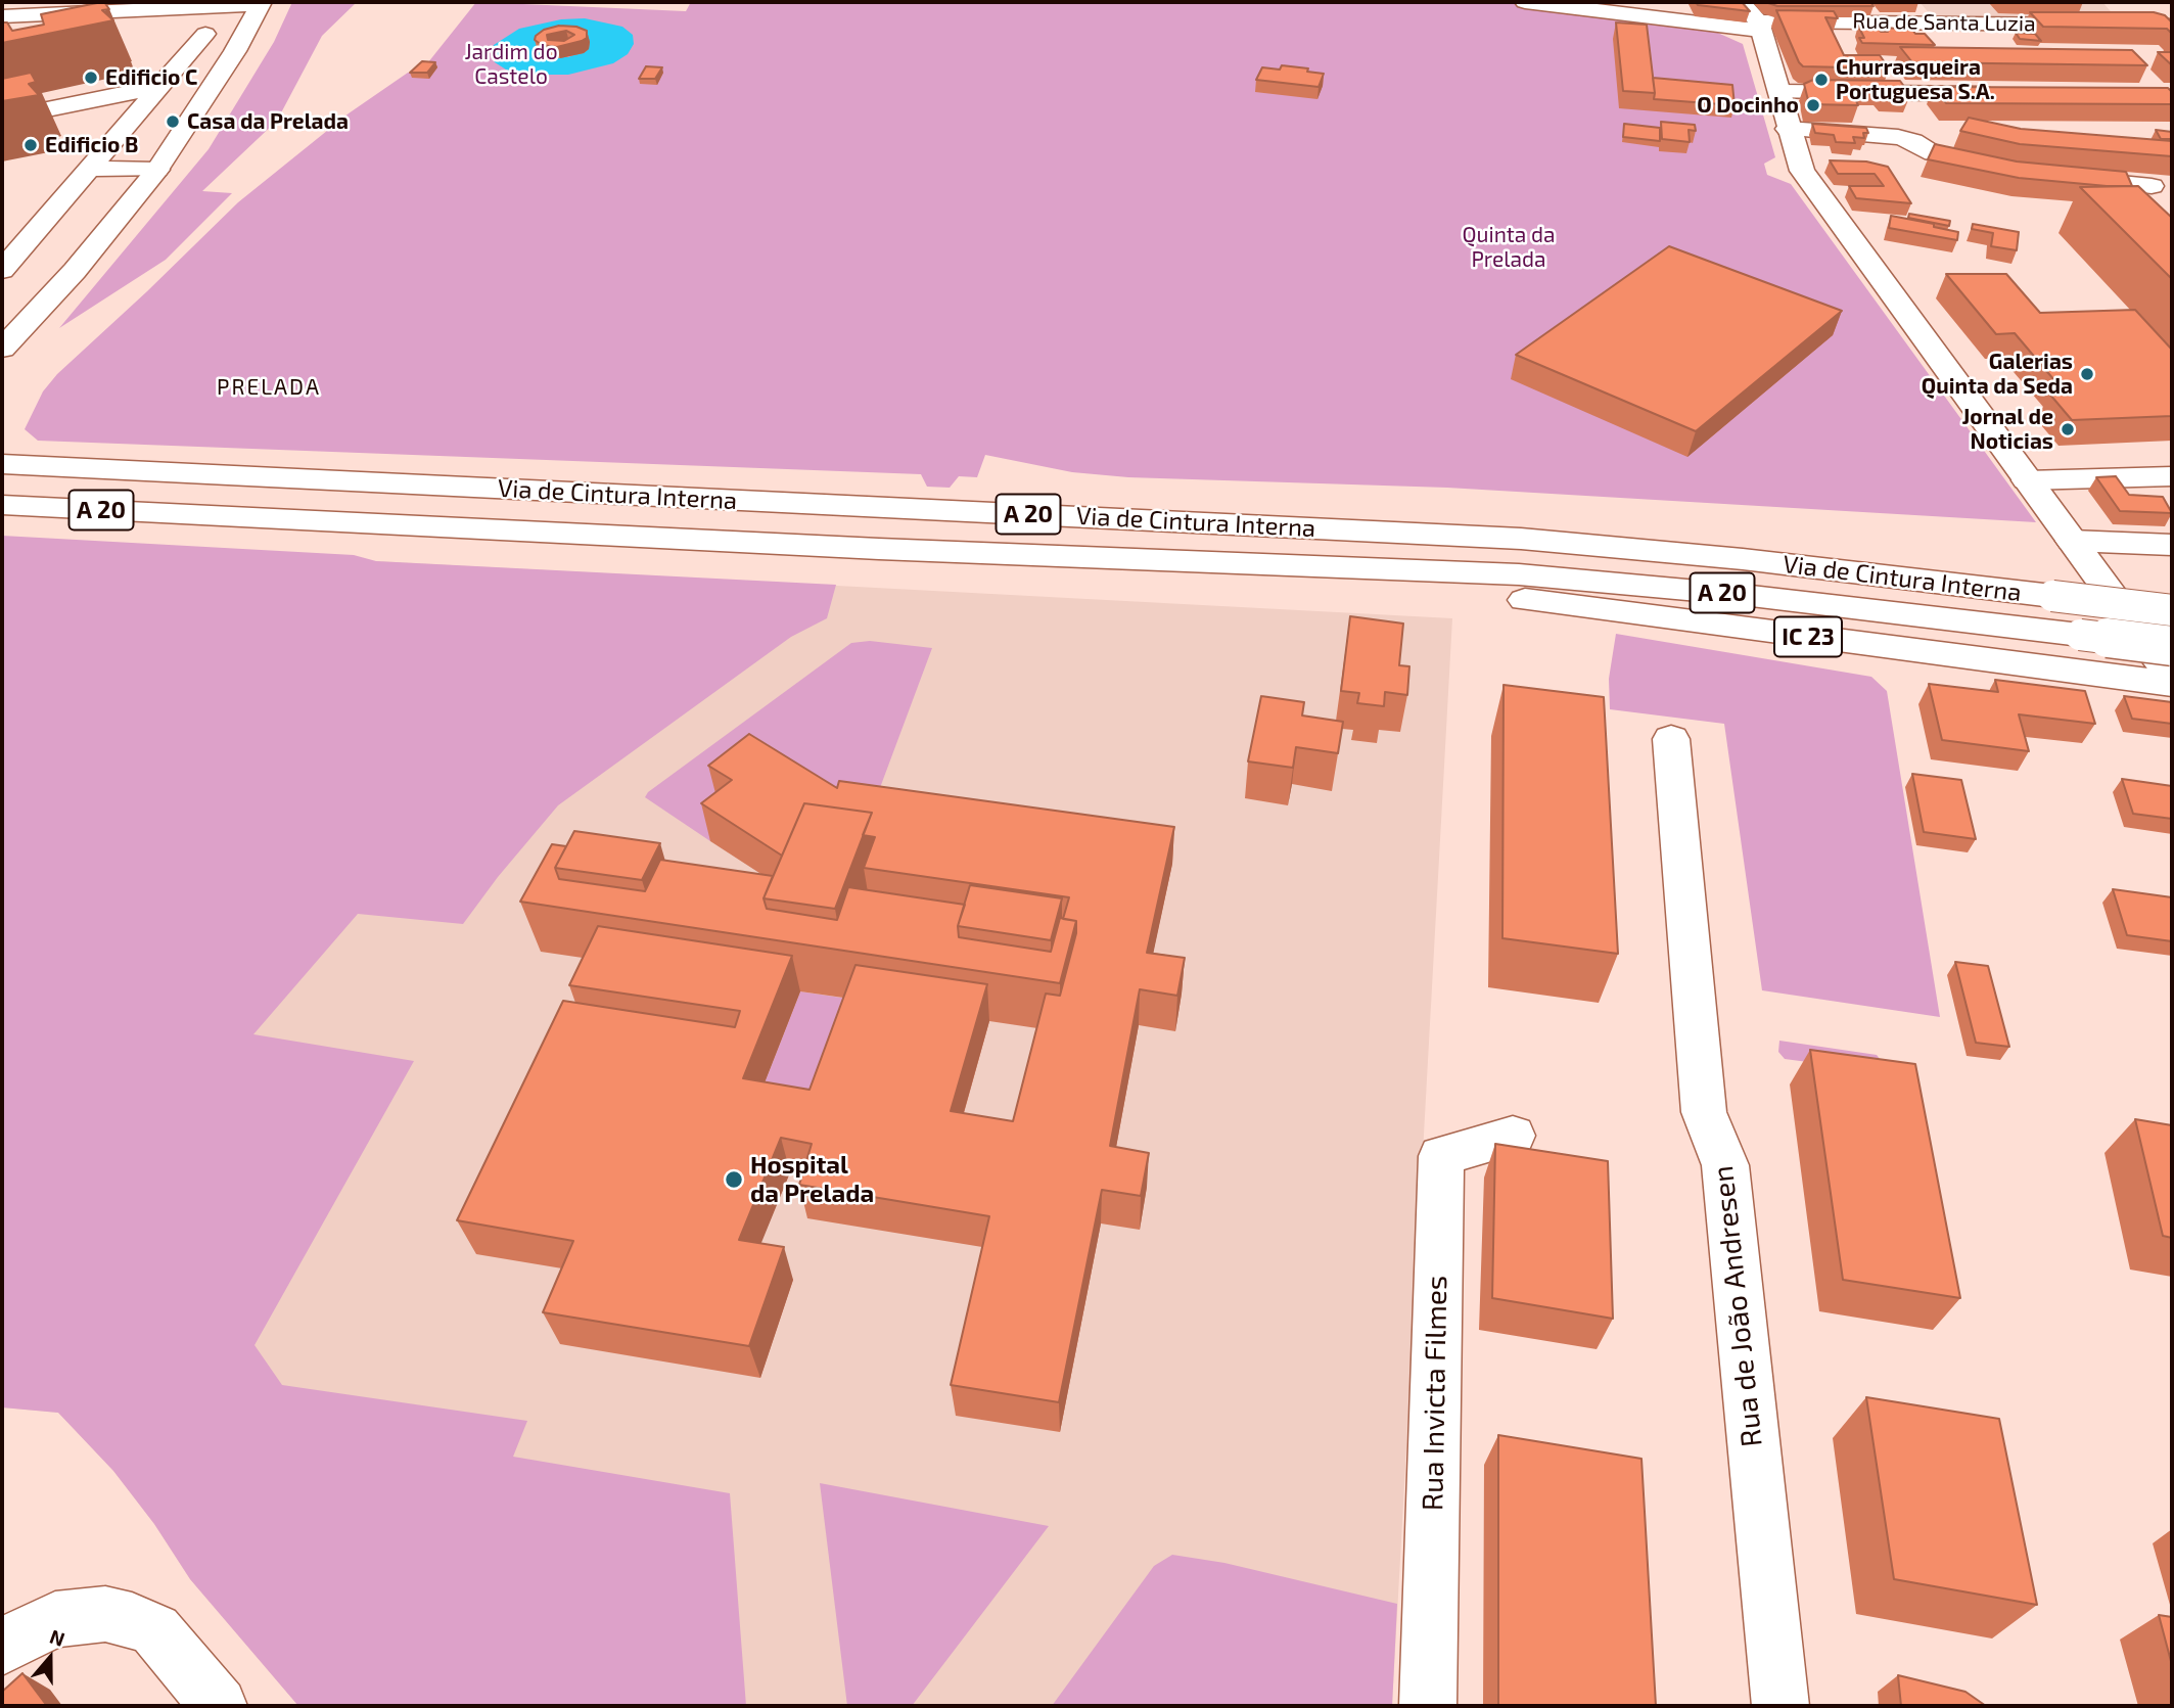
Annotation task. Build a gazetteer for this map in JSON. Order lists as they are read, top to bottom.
{
  "streets": {
    "main road": [
      "Rua de Santa Luzia",
      "Via de Cintura Interna",
      "A 20",
      "IC 23",
      "Rua de João Andresen",
      "Rua Invicta Filmes"
    ]
  },
  "crossings": [
    ["Via de Cintura Interna", "IC 23"]
  ],
  "districts": ["PRELADA"],
  "parks": ["Jardim do Castelo", "Quinta da Prelada"],
  "places": [
    "Edificio C",
    "Churrasqueira Portuguesa S.A.",
    "O Docinho",
    "Casa da Prelada",
    "Edificio B",
    "Galerias Quinta da Seda",
    "Jornal de Noticias",
    "Hospital da Prelada"
  ],
  "north": "top"
}
